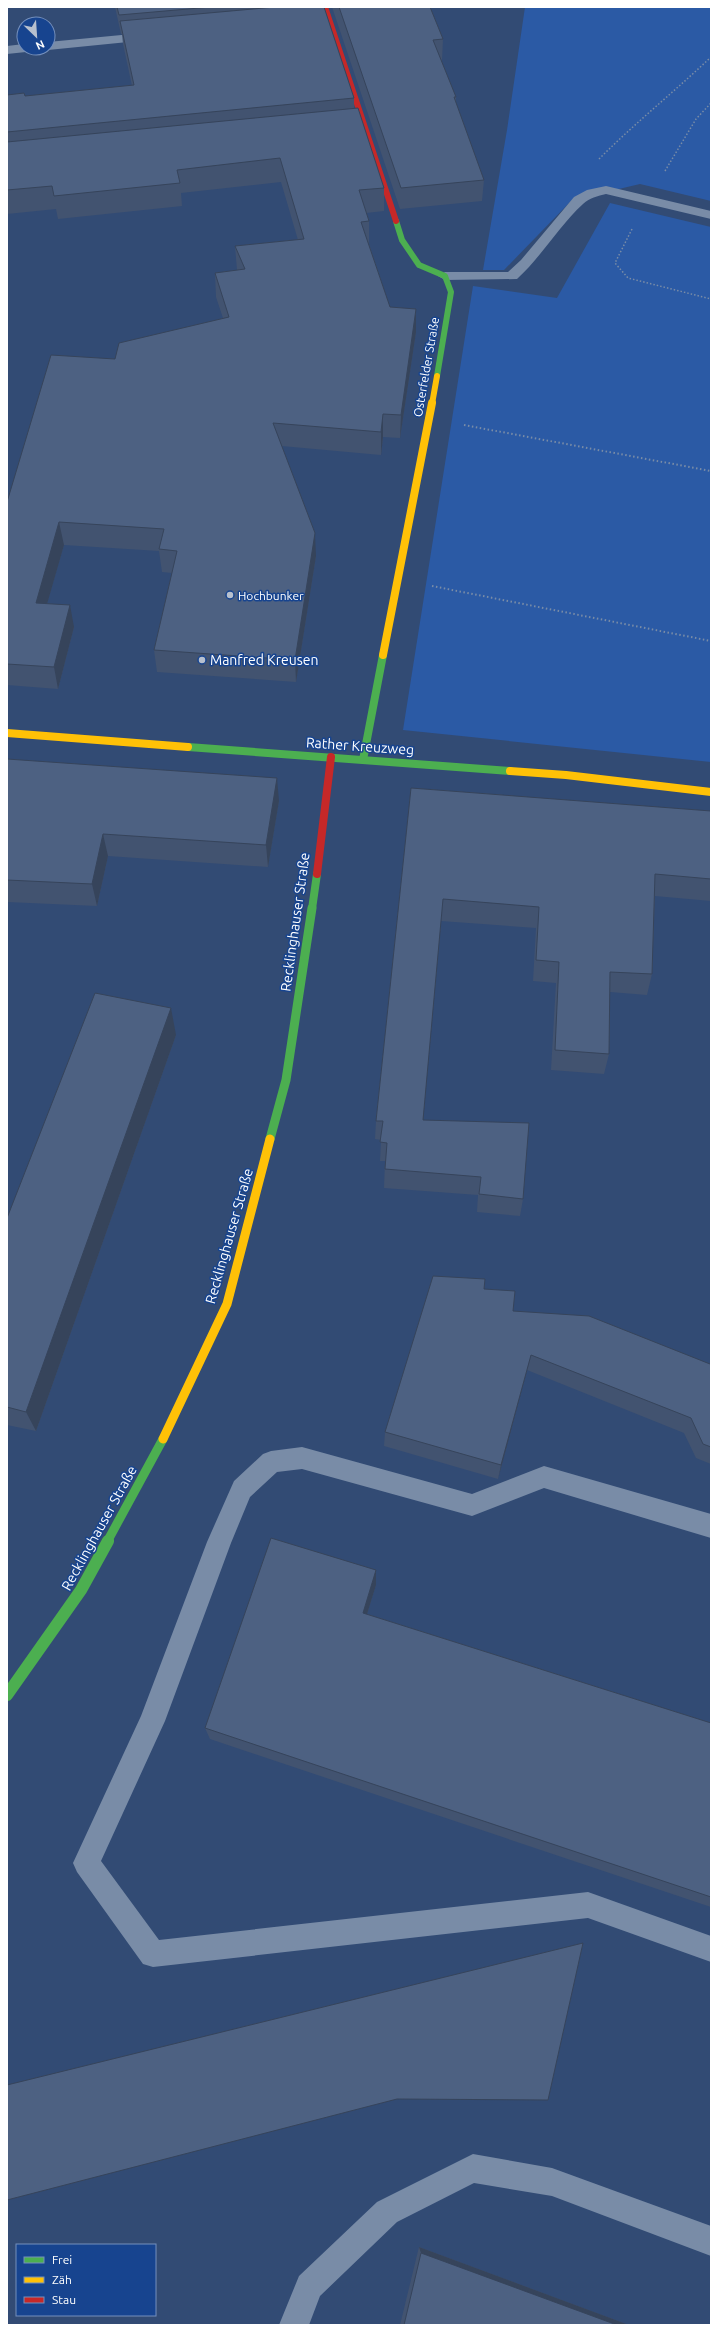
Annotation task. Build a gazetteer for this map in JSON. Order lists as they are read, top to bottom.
{
  "streets": {
    "street": ["Osterfelder Straße", "Rather Kreuzweg", "Recklinghauser Straße"]
  },
  "crossings": [
    ["Osterfelder Straße", "Rather Kreuzweg"],
    ["Rather Kreuzweg", "Recklinghauser Straße"]
  ],
  "places": ["Hochbunker", "Manfred Kreusen"],
  "legend": ["Frei", "Zäh", "Stau"],
  "north": "bottom right"
}
